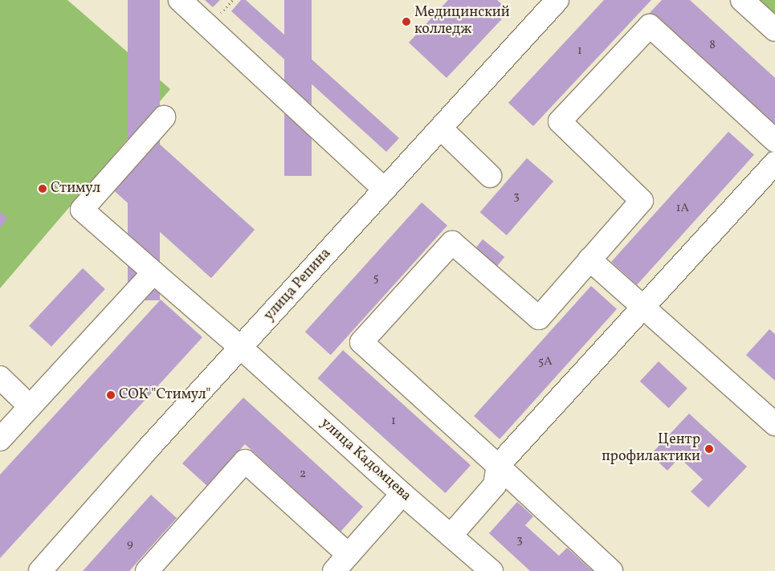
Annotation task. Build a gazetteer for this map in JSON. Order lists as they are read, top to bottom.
{
  "streets": {
    "street": ["улица Репина", "улица Кадомцева"]
  },
  "crossings": [
    ["улица Репина", "улица Кадомцева"]
  ],
  "places": [
    "Медицинский колледж",
    "Стимул",
    "СОК \"Стимул\"",
    "Центр профилактики"
  ],
  "house_numbers": [
    "8",
    "1",
    "3",
    "1А",
    "5",
    "5А",
    "1",
    "2",
    "3",
    "9"
  ]
}
